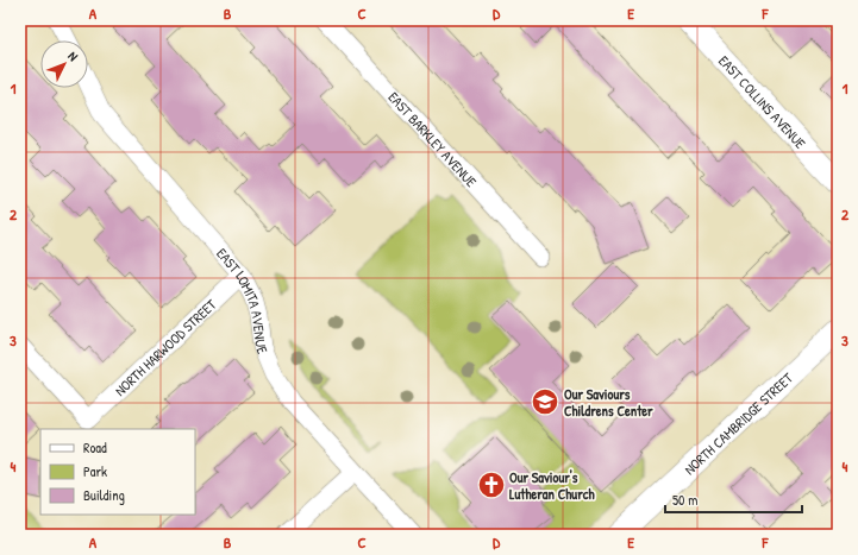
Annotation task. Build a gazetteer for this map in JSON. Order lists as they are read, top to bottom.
{
  "streets": {
    "street": [
      "EAST COLLINS AVENUE",
      "EAST BARKLEY AVENUE",
      "EAST LOMITA AVENUE",
      "NORTH HARWOOD STREET",
      "NORTH CAMBRIDGE STREET"
    ]
  },
  "crossings": [
    ["EAST LOMITA AVENUE", "NORTH HARWOOD STREET"]
  ],
  "places": {
    "school or university": ["Our Saviours Childrens Center"],
    "church": ["Our Saviour's Lutheran Church"]
  },
  "legend": ["Road", "Park", "Building"],
  "scale_bar": "50 m",
  "north": "top right",
  "grid": {
    "columns": [
      "A",
      "B",
      "C",
      "D",
      "E",
      "F"
    ],
    "rows": [
      "1",
      "2",
      "3",
      "4"
    ]
  }
}
